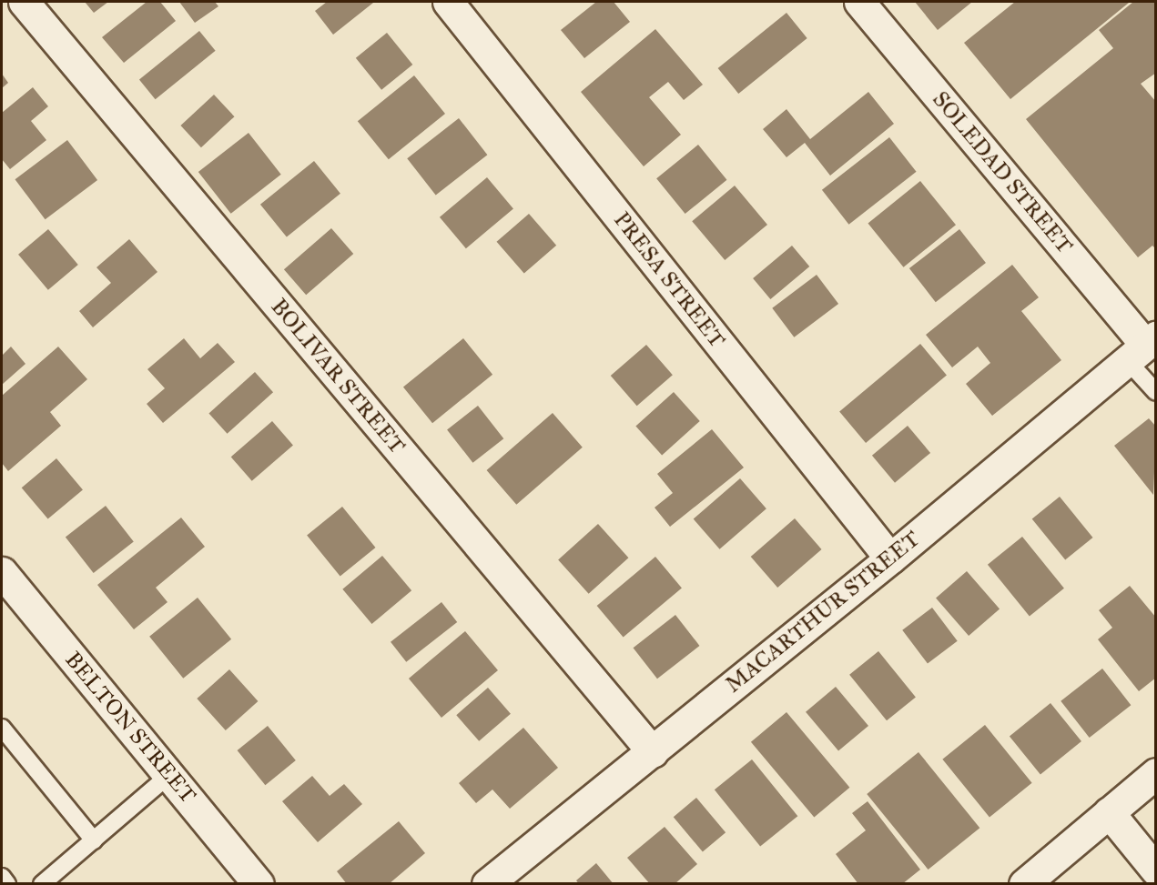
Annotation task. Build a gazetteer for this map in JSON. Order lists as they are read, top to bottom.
{
  "streets": {
    "street": [
      "SOLEDAD STREET",
      "PRESA STREET",
      "BOLIVAR STREET",
      "MACARTHUR STREET",
      "BELTON STREET"
    ]
  },
  "crossings": [
    ["SOLEDAD STREET", "MACARTHUR STREET"],
    ["PRESA STREET", "MACARTHUR STREET"],
    ["BOLIVAR STREET", "MACARTHUR STREET"]
  ]
}
